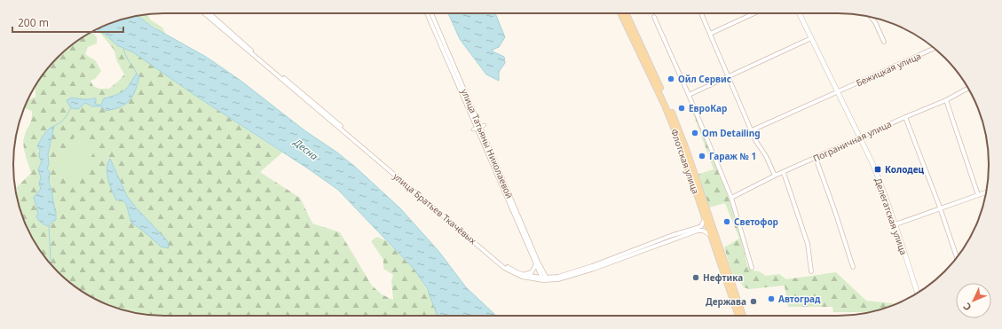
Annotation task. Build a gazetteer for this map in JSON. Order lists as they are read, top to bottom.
{
  "streets": {
    "main road": ["Флотская улица"],
    "street": [
      "Бежицкая улица",
      "Пограничная улица",
      "улица Татьяны Николаевой",
      "улица Братьев Ткачёвых",
      "Делегатская улица"
    ]
  },
  "crossings": [
    ["Пограничная улица", "Делегатская улица"],
    ["улица Татьяны Николаевой", "улица Братьев Ткачёвых"],
    ["Флотская улица", "улица Братьев Ткачёвых"]
  ],
  "water": ["Десна"],
  "places": {
    "other": [
      "Ойл Сервис",
      "ЕвроКар",
      "Om Detailing",
      "Гараж № 1",
      "Светофор",
      "Нефтика",
      "Автоград",
      "Держава"
    ],
    "transit": ["Колодец"]
  },
  "scale_bar": "200 m",
  "north": "bottom left"
}
